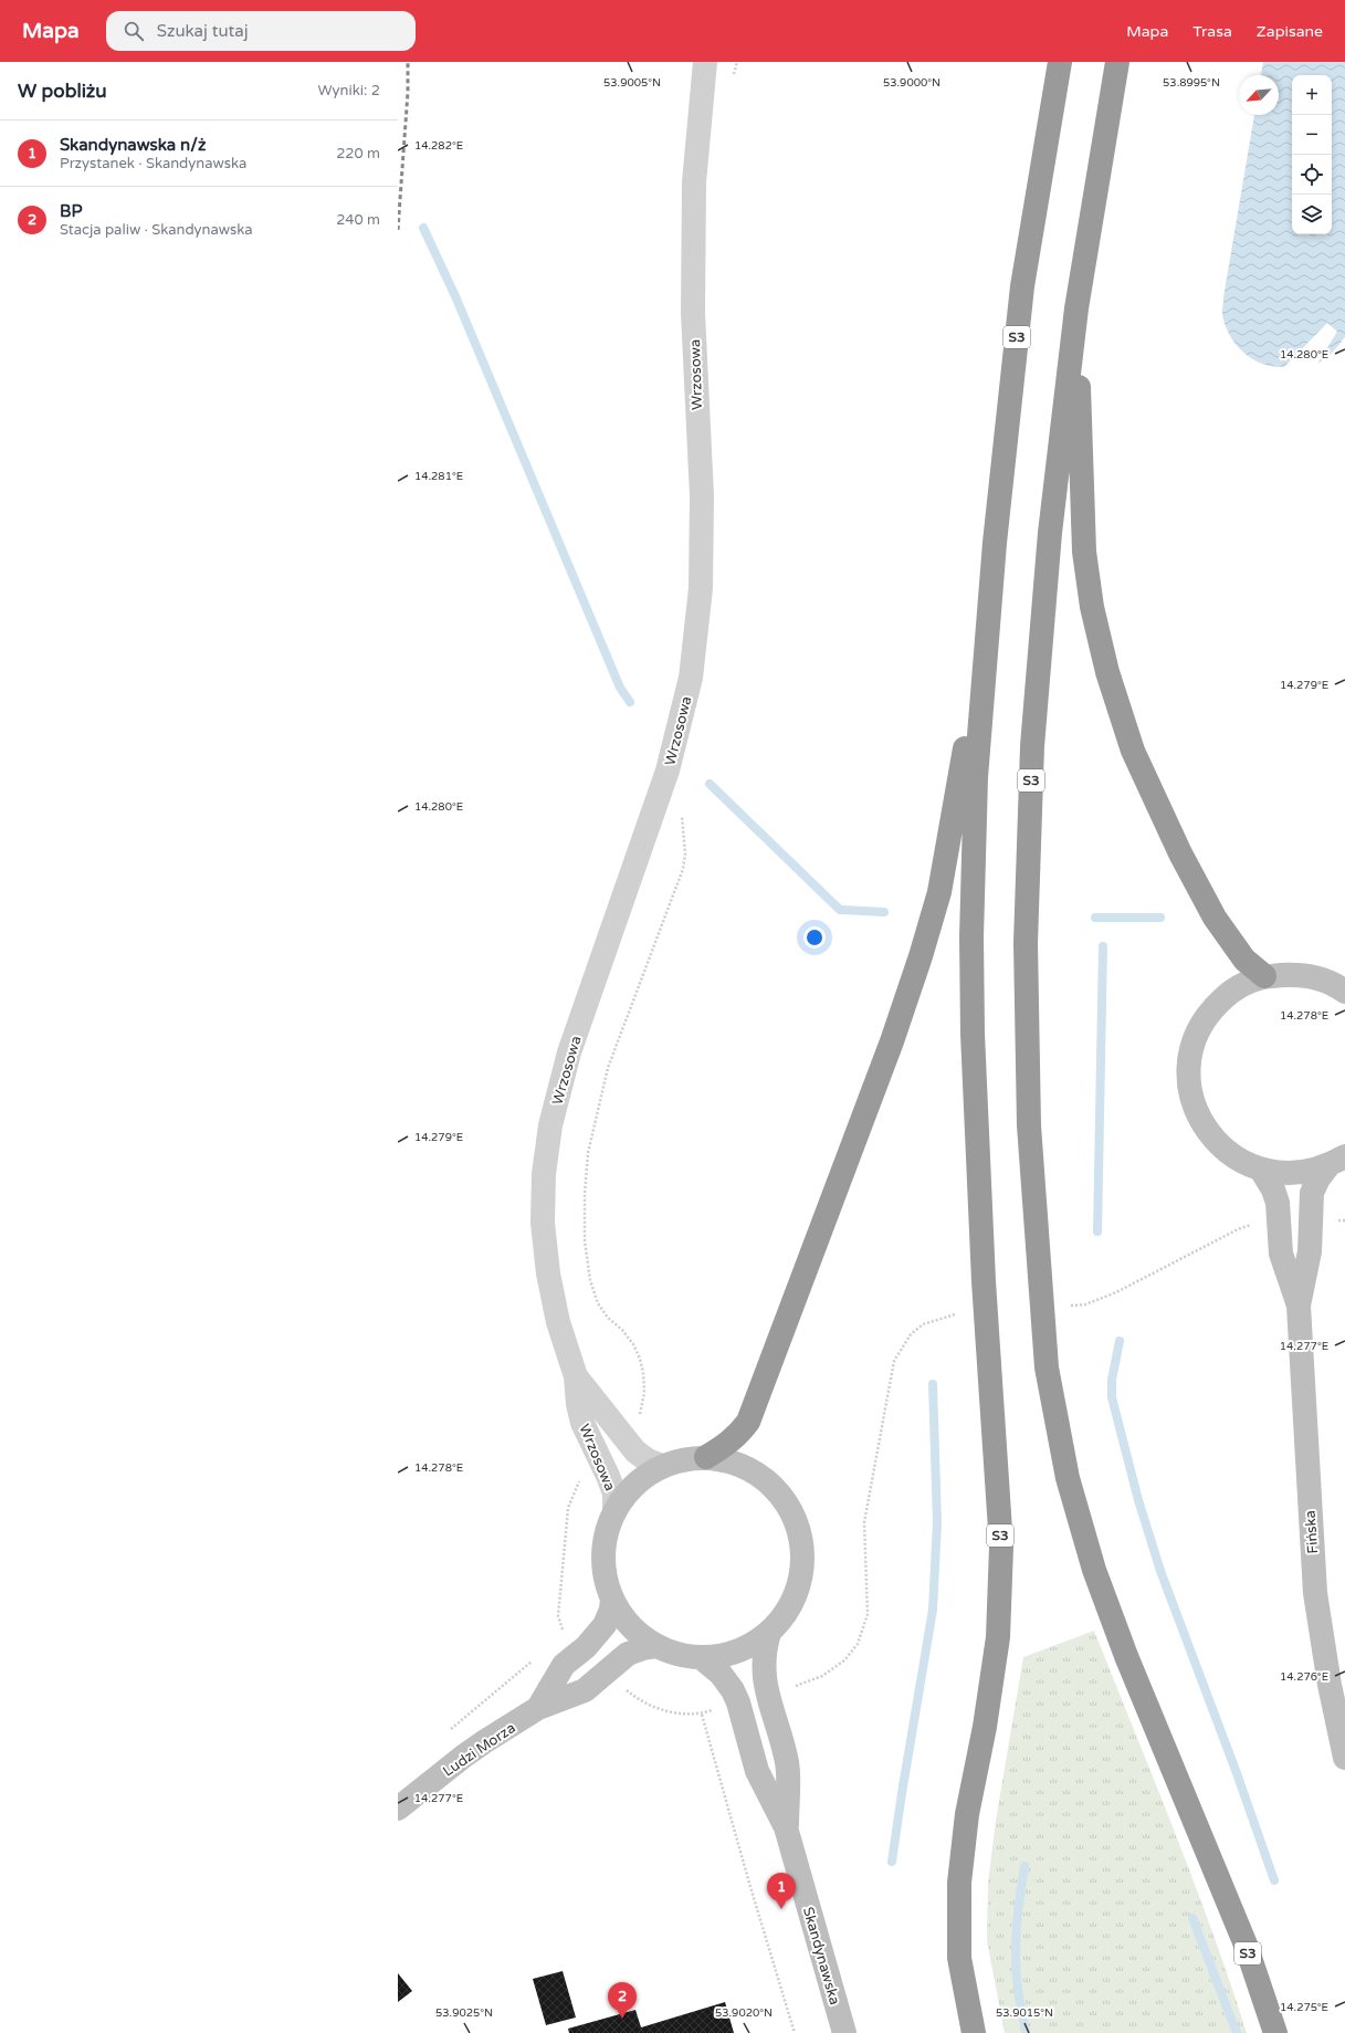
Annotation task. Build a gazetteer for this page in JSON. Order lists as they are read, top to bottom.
{
  "streets": {
    "highway": ["S3"],
    "street": [
      "Wrzosowa",
      "Fińska",
      "Ludzi Morza",
      "Skandynawska"
    ]
  },
  "north": "bottom left",
  "page": {
    "header": "Mapa",
    "search": "Szukaj tutaj",
    "nav": ["Mapa", "Trasa", "Zapisane"],
    "heading": ["W pobliżu", "Wyniki: 2"],
    "map_buttons": ["+", "−"],
    "list": [
      {
        "mark": "1",
        "name": "Skandynawska n/ż",
        "note": "Przystanek · Skandynawska",
        "value": "220 m"
      },
      {
        "mark": "2",
        "name": "BP",
        "note": "Stacja paliw · Skandynawska",
        "value": "240 m"
      }
    ],
    "pins": ["1", "2"]
  },
  "coordinates": [
    "53.9005°N",
    "53.9000°N",
    "53.8995°N",
    "14.282°E",
    "14.280°E",
    "14.281°E",
    "14.279°E",
    "14.278°E",
    "14.277°E",
    "14.276°E",
    "14.275°E",
    "53.9025°N",
    "53.9020°N",
    "53.9015°N"
  ]
}
